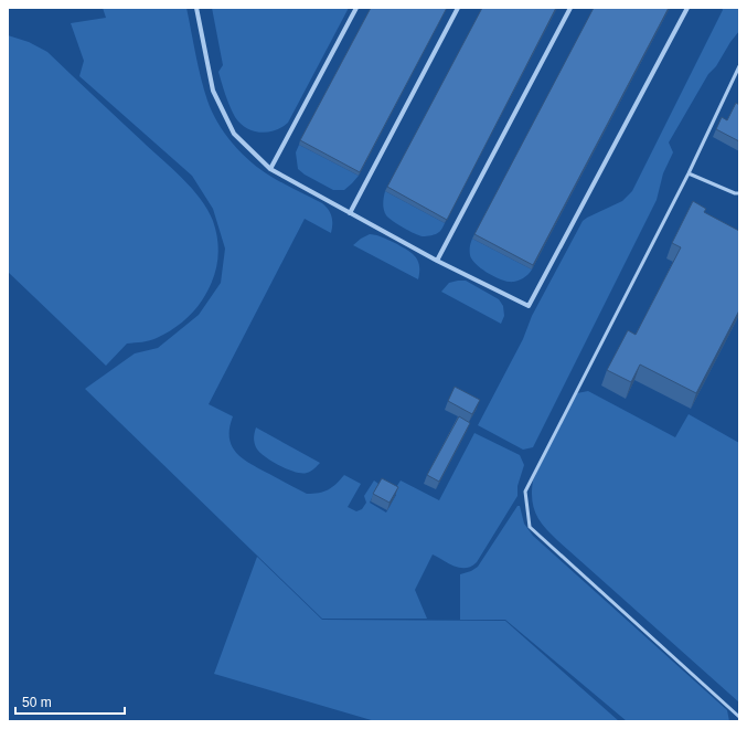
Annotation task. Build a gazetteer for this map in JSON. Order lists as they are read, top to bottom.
{
  "scale_bar": "50 m"
}
